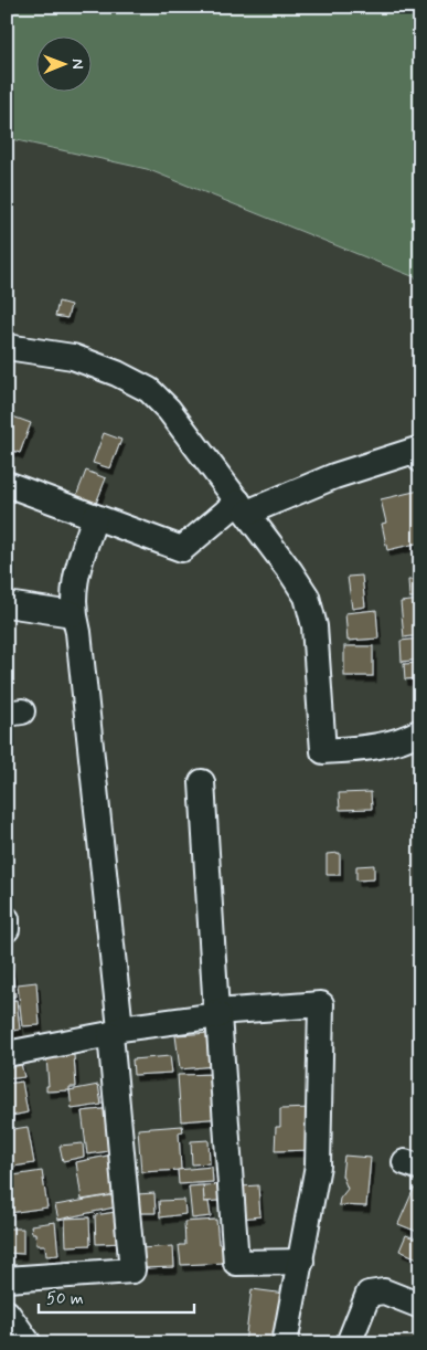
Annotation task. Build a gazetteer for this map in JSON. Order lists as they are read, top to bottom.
{
  "scale_bar": "50 m",
  "north": "right"
}
